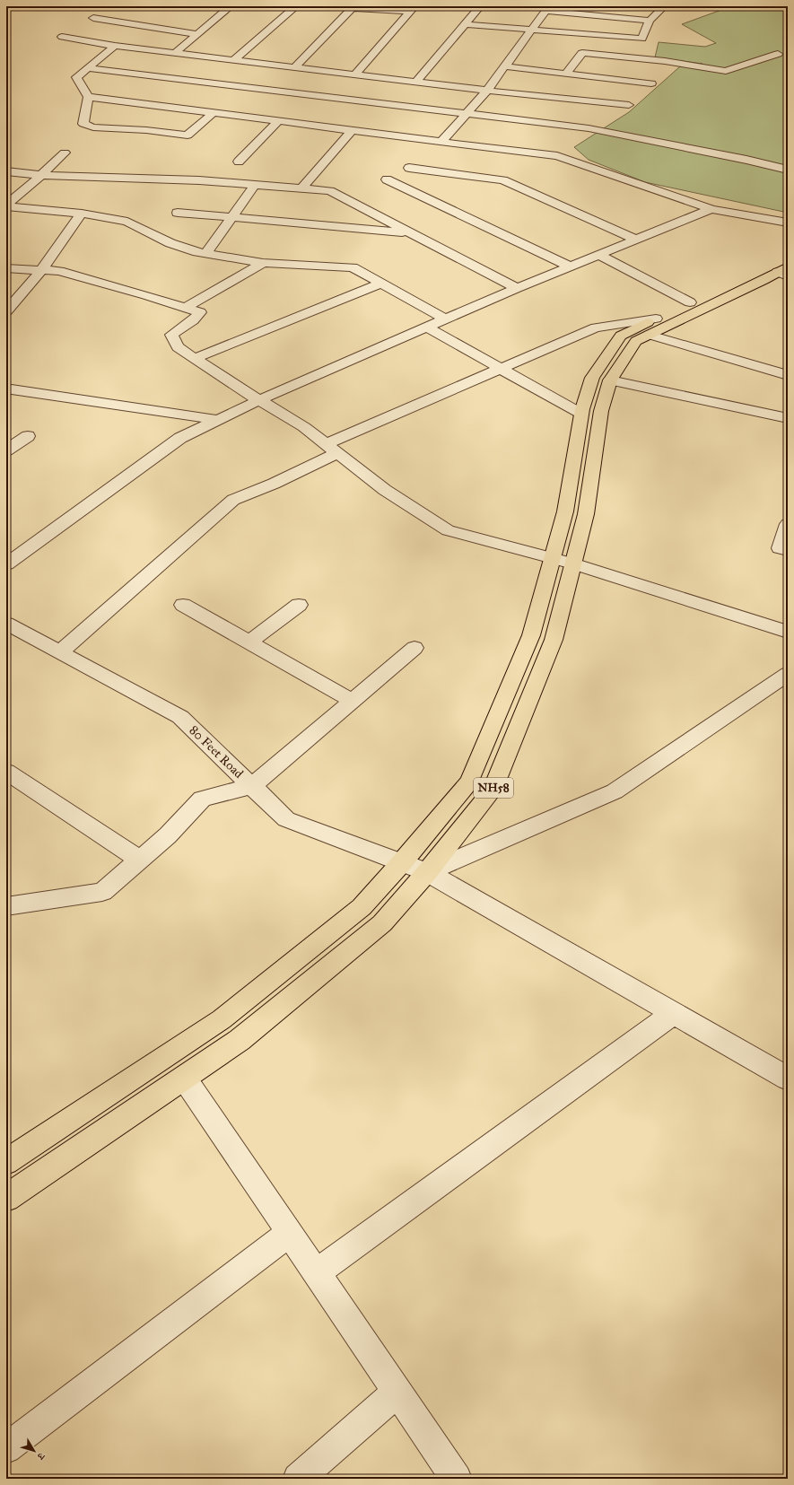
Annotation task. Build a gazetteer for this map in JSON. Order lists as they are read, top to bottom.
{
  "streets": {
    "highway": ["NH58"],
    "street": ["80 Feet Road"]
  },
  "crossings": [
    ["80 Feet Road", "NH58"]
  ],
  "north": "bottom right"
}
